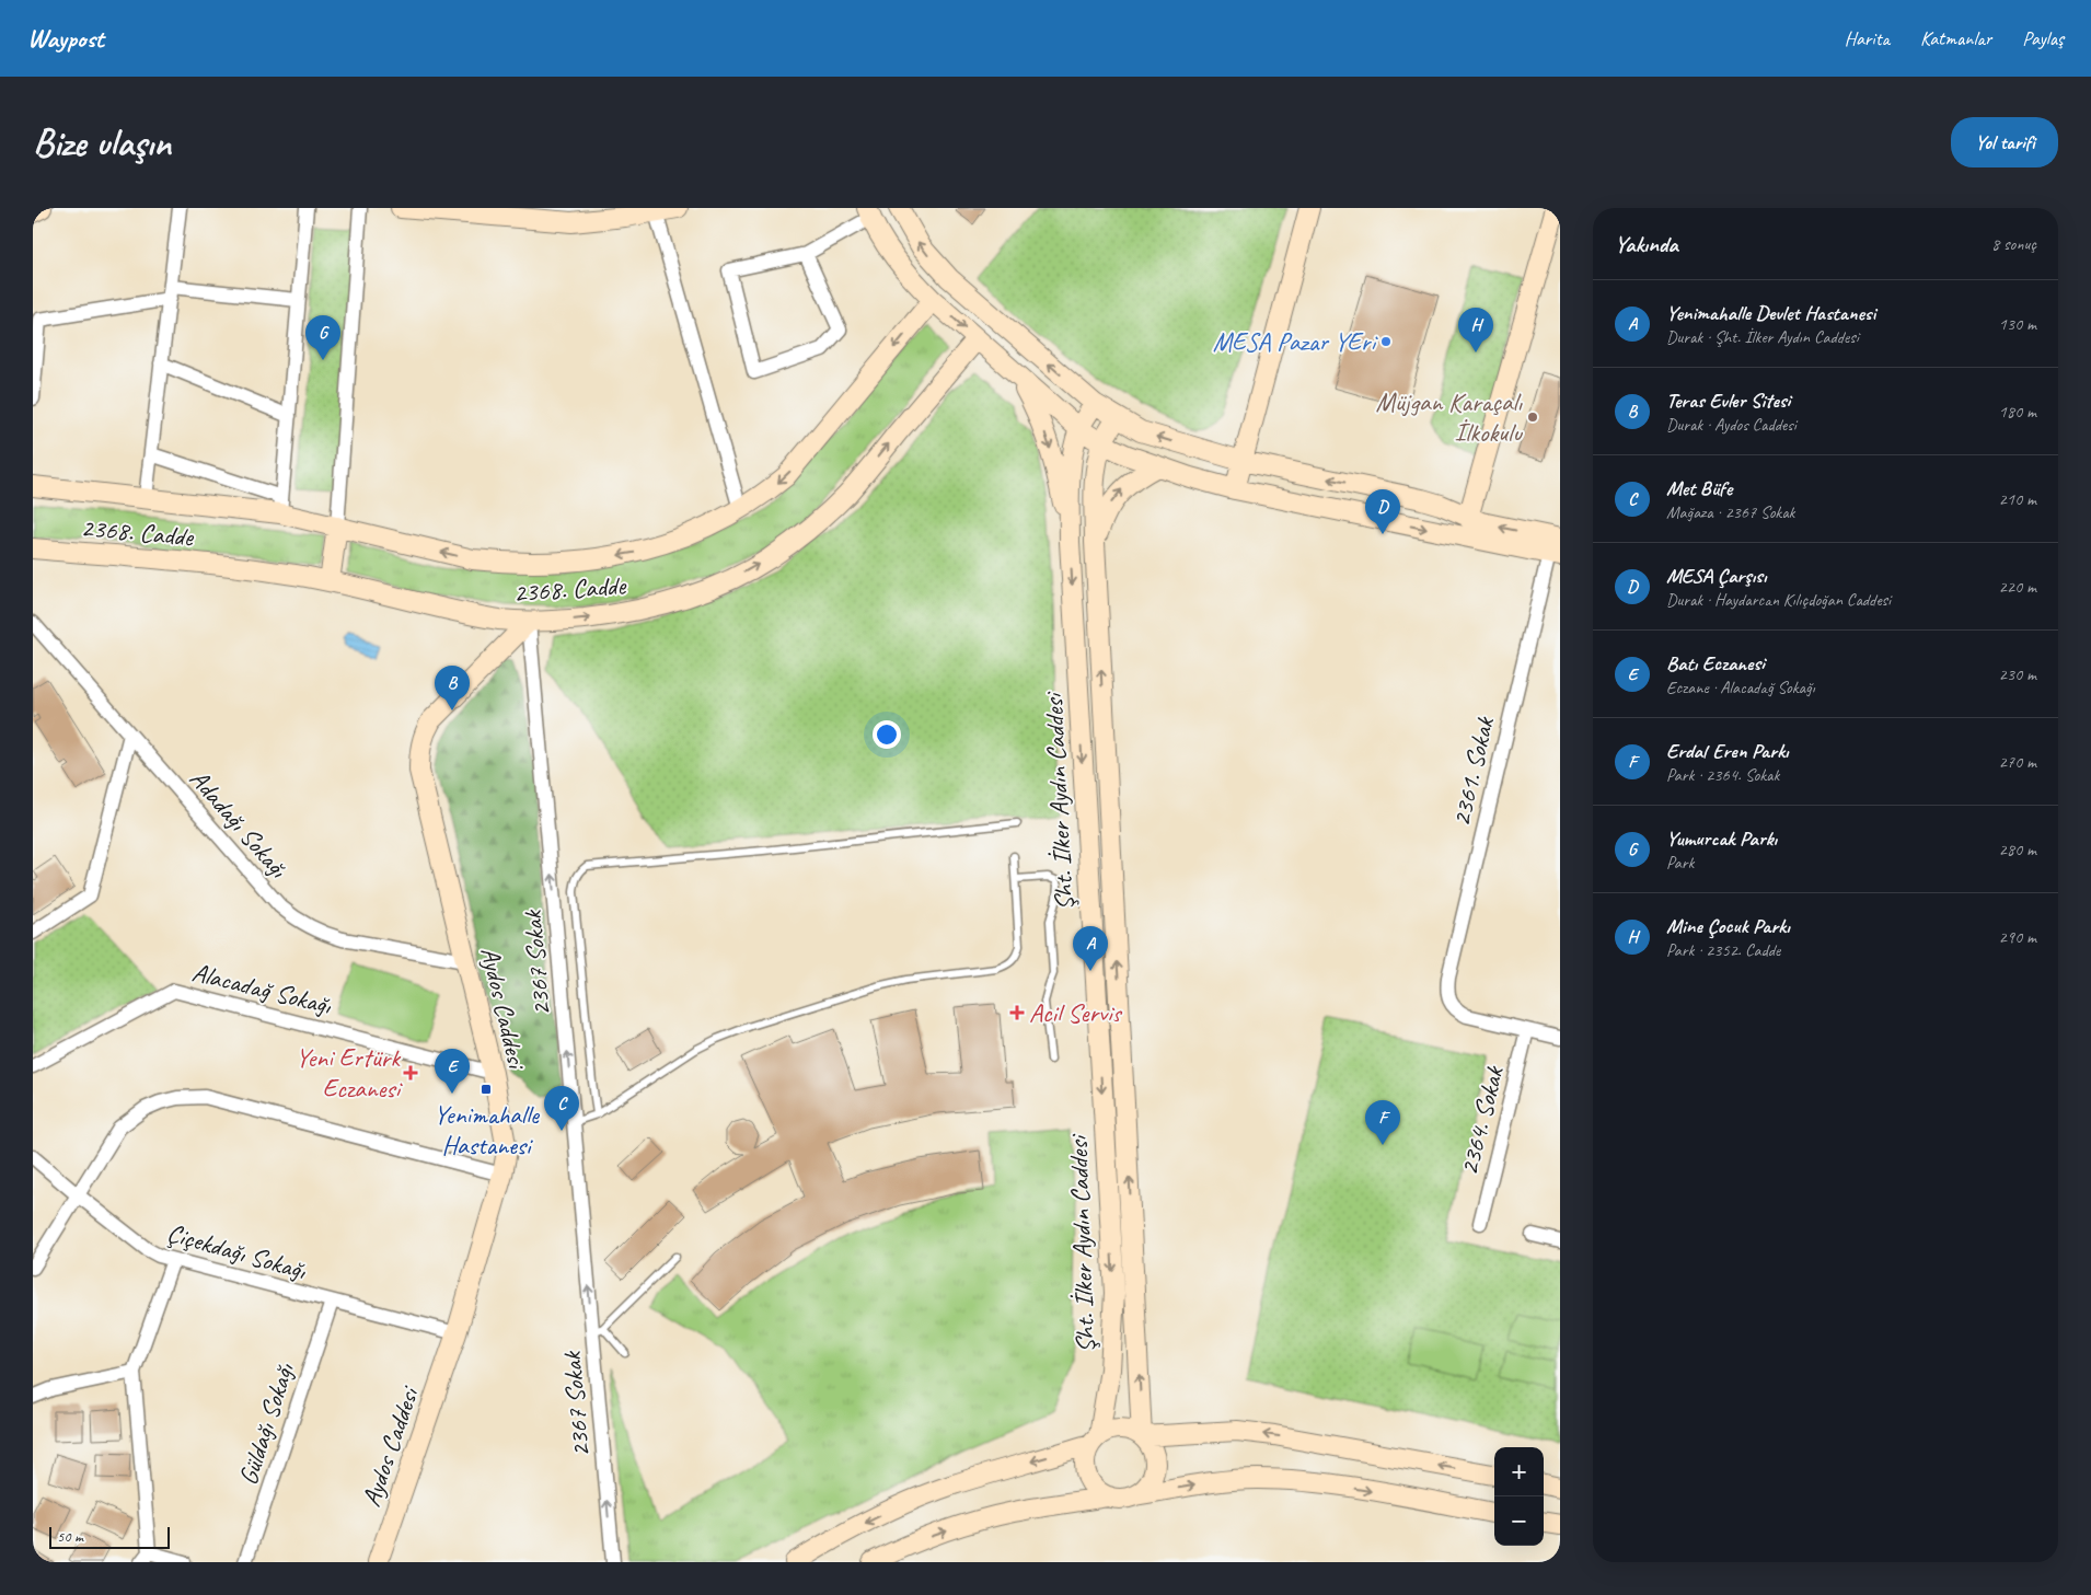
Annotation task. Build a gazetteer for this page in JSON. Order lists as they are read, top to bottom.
{
  "streets": {
    "main road": ["2368. Cadde", "Şht. İlker Aydın Caddesi", "Aydos Caddesi"],
    "street": [
      "2361. Sokak",
      "Adadağı Sokağı",
      "2367 Sokak",
      "Alacadağ Sokağı",
      "2364. Sokak",
      "Çiçekdağı Sokağı",
      "Güldağı Sokağı"
    ]
  },
  "crossings": [
    ["2368. Cadde", "2367 Sokak"],
    ["2368. Cadde", "Aydos Caddesi"],
    ["2361. Sokak", "2364. Sokak"],
    ["Adadağı Sokağı", "Aydos Caddesi"],
    ["2367 Sokak", "Aydos Caddesi"],
    ["Alacadağ Sokağı", "Aydos Caddesi"],
    ["Aydos Caddesi", "Çiçekdağı Sokağı"],
    ["Çiçekdağı Sokağı", "Güldağı Sokağı"]
  ],
  "one_way": ["2367 Sokak"],
  "places": {
    "other": ["MESA Pazar YEri", "Müjgan Karaçalı İlkokulu"],
    "health": ["Acil Servis", "Yeni Ertürk Eczanesi"],
    "transit": ["Yenimahalle Hastanesi"]
  },
  "scale_bar": "50 m",
  "page": {
    "header": "Waypost",
    "nav": ["Harita", "Katmanlar", "Paylaş"],
    "buttons": "Yol tarifi",
    "title": "Bize ulaşın",
    "heading": ["Yakında", "8 sonuç"],
    "list": [
      {
        "mark": "A",
        "name": "Yenimahalle Devlet Hastanesi",
        "note": "Durak · Şht. İlker Aydın Caddesi",
        "value": "130 m"
      },
      {
        "mark": "B",
        "name": "Teras Evler Sitesi",
        "note": "Durak · Aydos Caddesi",
        "value": "180 m"
      },
      {
        "mark": "C",
        "name": "Met Büfe",
        "note": "Mağaza · 2367 Sokak",
        "value": "210 m"
      },
      {
        "mark": "D",
        "name": "MESA Çarşısı",
        "note": "Durak · Haydarcan Kılıçdoğan Caddesi",
        "value": "220 m"
      },
      {
        "mark": "E",
        "name": "Batı Eczanesi",
        "note": "Eczane · Alacadağ Sokağı",
        "value": "230 m"
      },
      {
        "mark": "F",
        "name": "Erdal Eren Parkı",
        "note": "Park · 2364. Sokak",
        "value": "270 m"
      },
      {
        "mark": "G",
        "name": "Yumurcak Parkı",
        "note": "Park",
        "value": "280 m"
      },
      {
        "mark": "H",
        "name": "Mine Çocuk Parkı",
        "note": "Park · 2352. Cadde",
        "value": "290 m"
      }
    ],
    "pins": [
      "H",
      "G",
      "D",
      "B",
      "A",
      "E",
      "C",
      "F"
    ],
    "map_buttons": ["+", "−"],
    "scale": "50 m"
  }
}
